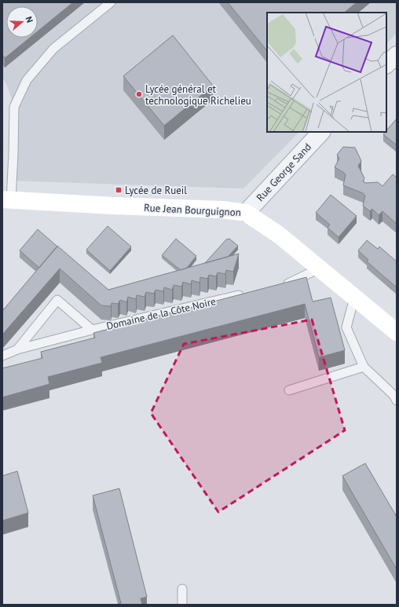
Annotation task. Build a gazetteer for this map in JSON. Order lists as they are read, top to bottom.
{
  "streets": {
    "street": ["Rue George Sand", "Rue Jean Bourguignon"],
    "lane": ["Domaine de la Côte Noire"]
  },
  "crossings": [
    ["Rue George Sand", "Rue Jean Bourguignon"]
  ],
  "places": {
    "other": ["Lycée général et technologique Richelieu"],
    "transit": ["Lycée de Rueil"]
  },
  "north": "right"
}
